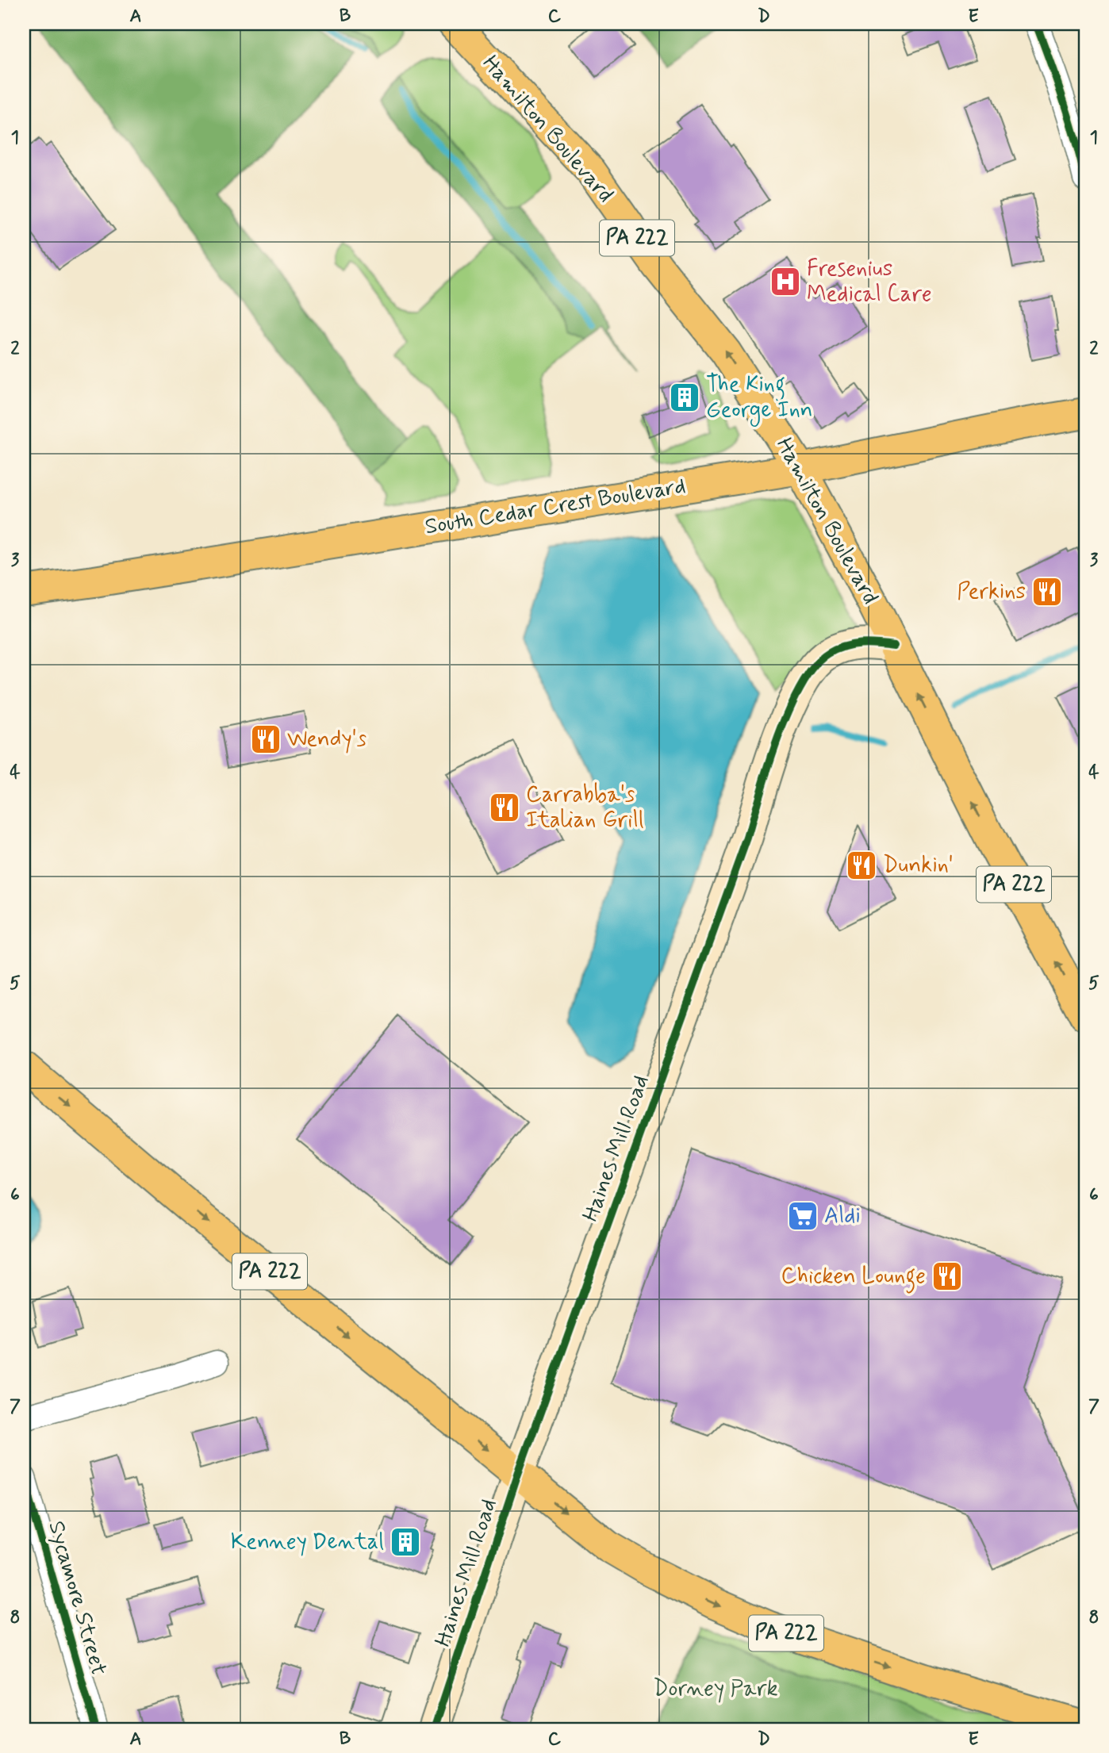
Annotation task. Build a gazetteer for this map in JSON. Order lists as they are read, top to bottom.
{
  "streets": {
    "main road": ["Hamilton Boulevard", "PA 222", "South Cedar Crest Boulevard"],
    "street": ["Haines Mill Road", "Sycamore Street"]
  },
  "crossings": [
    ["Hamilton Boulevard", "South Cedar Crest Boulevard"],
    ["Hamilton Boulevard", "Haines Mill Road"],
    ["PA 222", "Haines Mill Road"]
  ],
  "one_way": ["Hamilton Boulevard"],
  "parks": ["Dorney Park"],
  "places": {
    "hospital": ["Fresenius Medical Care"],
    "building": ["The King George Inn", "Kenney Dental"],
    "restaurant": [
      "Perkins",
      "Wendy's",
      "Carrabba's Italian Grill",
      "Dunkin'",
      "Chicken Lounge"
    ],
    "supermarket": ["Aldi"]
  },
  "grid": {
    "columns": [
      "A",
      "B",
      "C",
      "D",
      "E"
    ],
    "rows": [
      "1",
      "2",
      "3",
      "4",
      "5",
      "6",
      "7",
      "8"
    ]
  }
}
